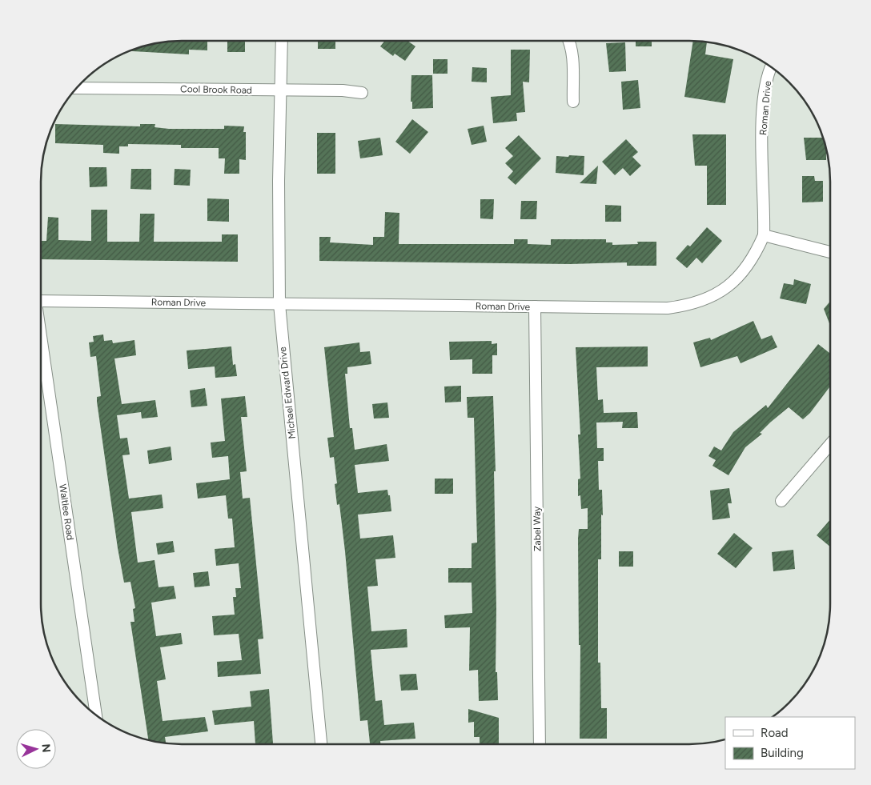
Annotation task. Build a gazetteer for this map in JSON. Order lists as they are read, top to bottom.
{
  "streets": {
    "street": [
      "Cool Brook Road",
      "Roman Drive",
      "Michael Edward Drive",
      "Waltlee Road",
      "Zabel Way"
    ]
  },
  "crossings": [
    ["Cool Brook Road", "Michael Edward Drive"],
    ["Roman Drive", "Michael Edward Drive"],
    ["Roman Drive", "Zabel Way"]
  ],
  "legend": ["Road", "Building"],
  "north": "right"
}
